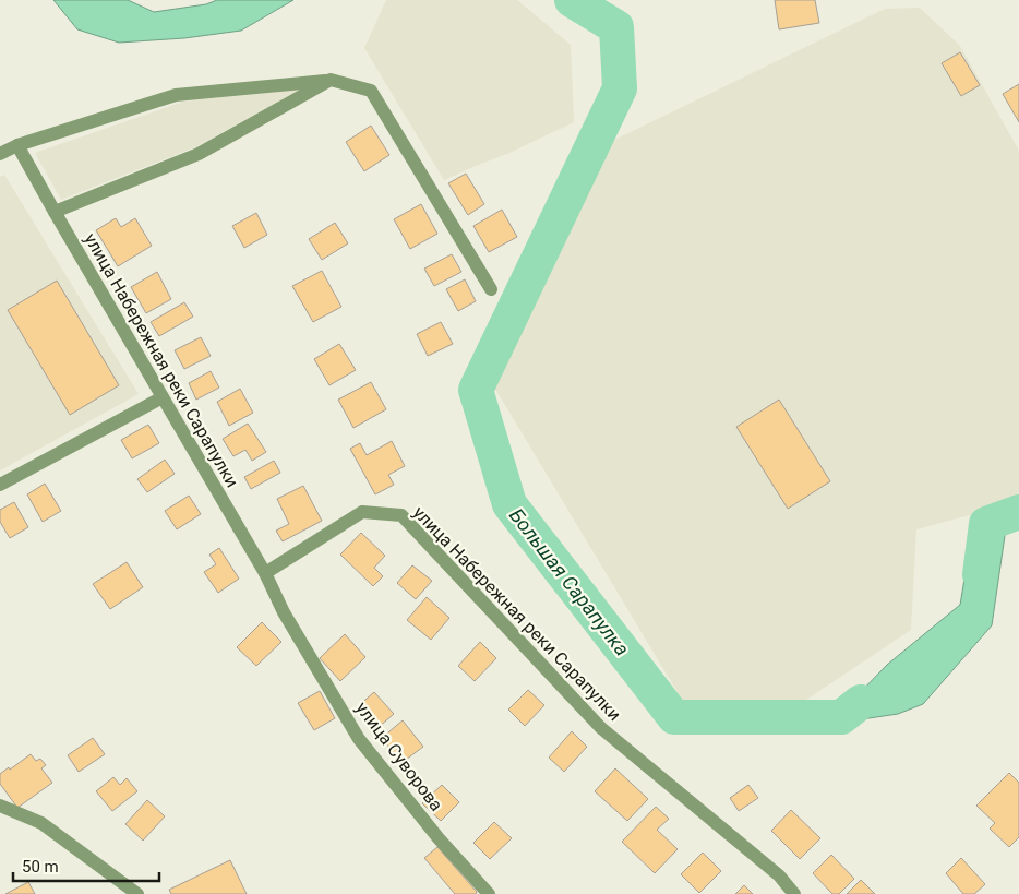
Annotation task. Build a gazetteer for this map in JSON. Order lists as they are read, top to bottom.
{
  "streets": {
    "street": ["улица Набережная реки Сарапулки", "улица Суворова"]
  },
  "crossings": [
    ["улица Набережная реки Сарапулки", "улица Суворова"]
  ],
  "water": ["Большая Сарапулка"],
  "scale_bar": "50 m"
}
